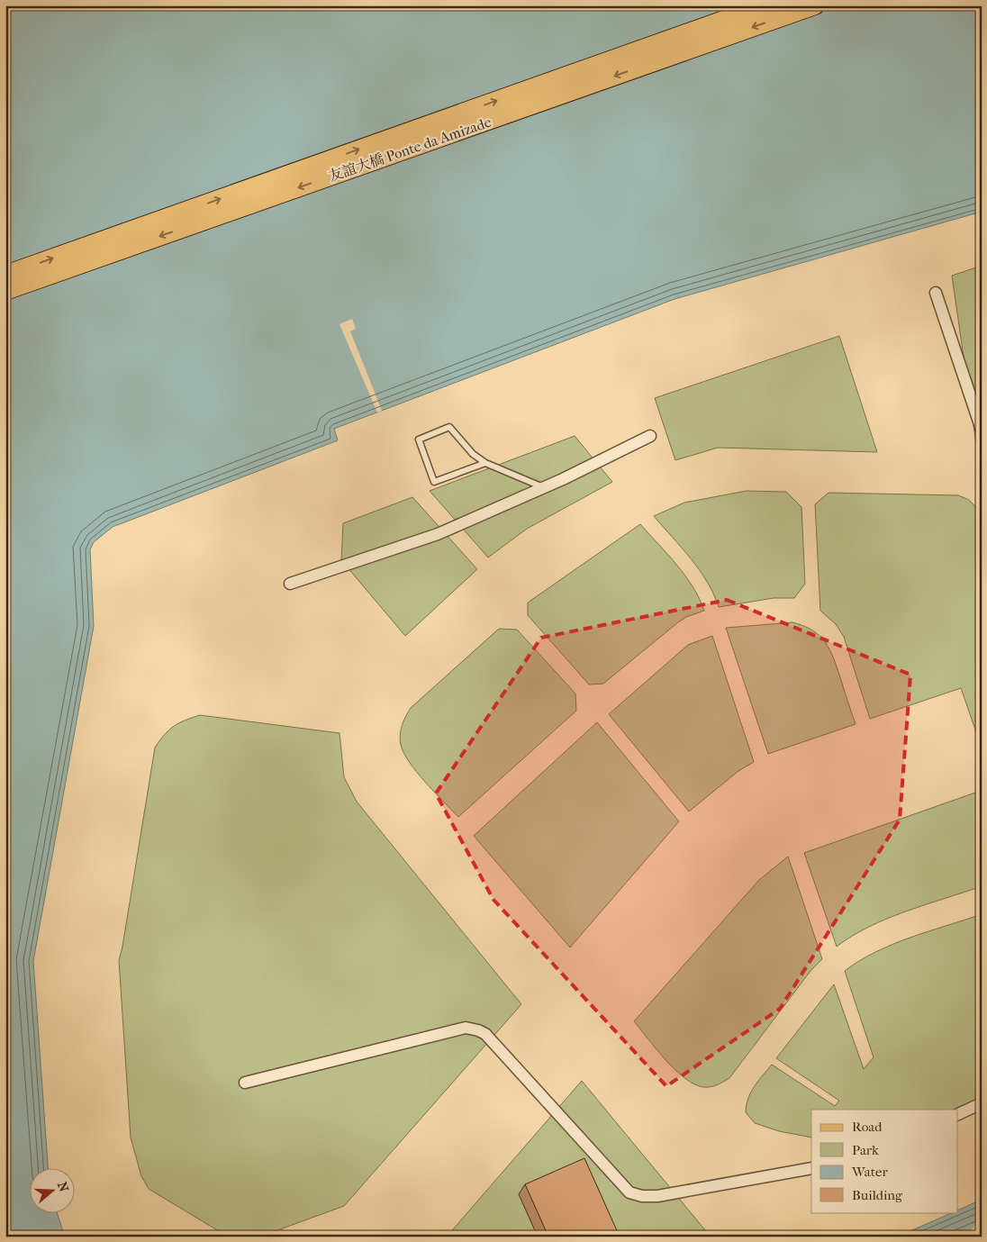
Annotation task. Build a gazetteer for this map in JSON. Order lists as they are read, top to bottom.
{
  "streets": {
    "main road": ["友誼大橋 Ponte da Amizade"]
  },
  "legend": [
    "Road",
    "Park",
    "Water",
    "Building"
  ],
  "north": "right"
}
